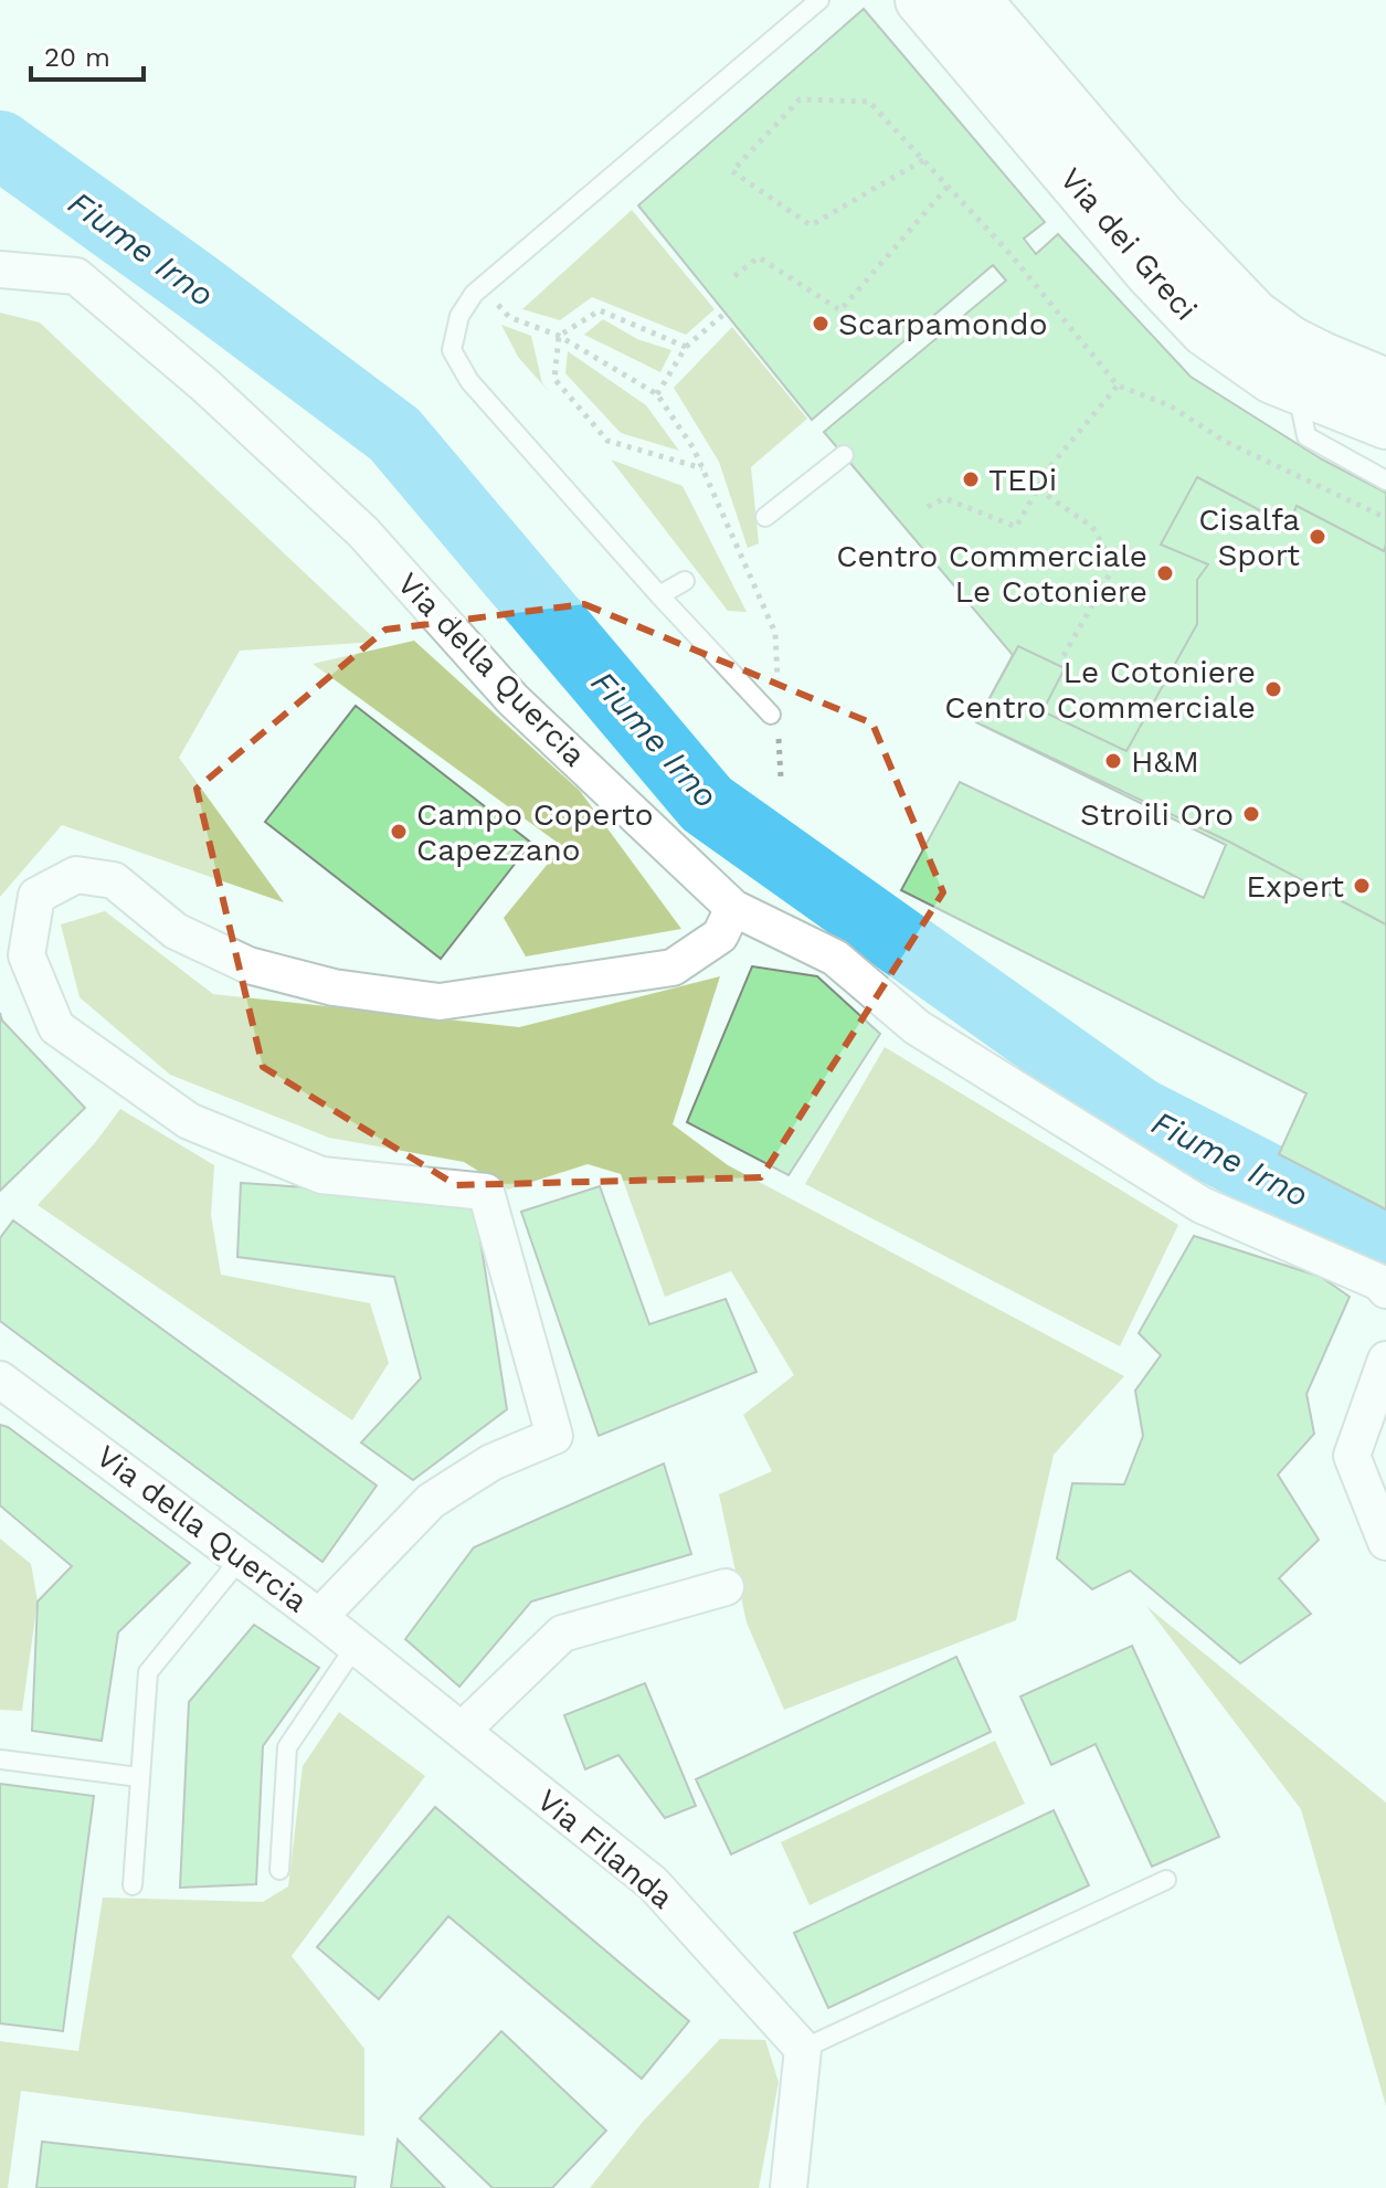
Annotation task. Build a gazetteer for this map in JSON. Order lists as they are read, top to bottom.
{
  "streets": {
    "main road": ["Via dei Greci"],
    "street": ["Via della Quercia", "Via Filanda"]
  },
  "crossings": [
    ["Via della Quercia", "Via Filanda"]
  ],
  "water": ["Fiume Irno"],
  "places": [
    "Scarpamondo",
    "TEDi",
    "Cisalfa Sport",
    "Centro Commerciale Le Cotoniere",
    "Le Cotoniere Centro Commerciale",
    "H&M",
    "Stroili Oro",
    "Campo Coperto Capezzano",
    "Expert"
  ],
  "scale_bar": "20 m"
}
